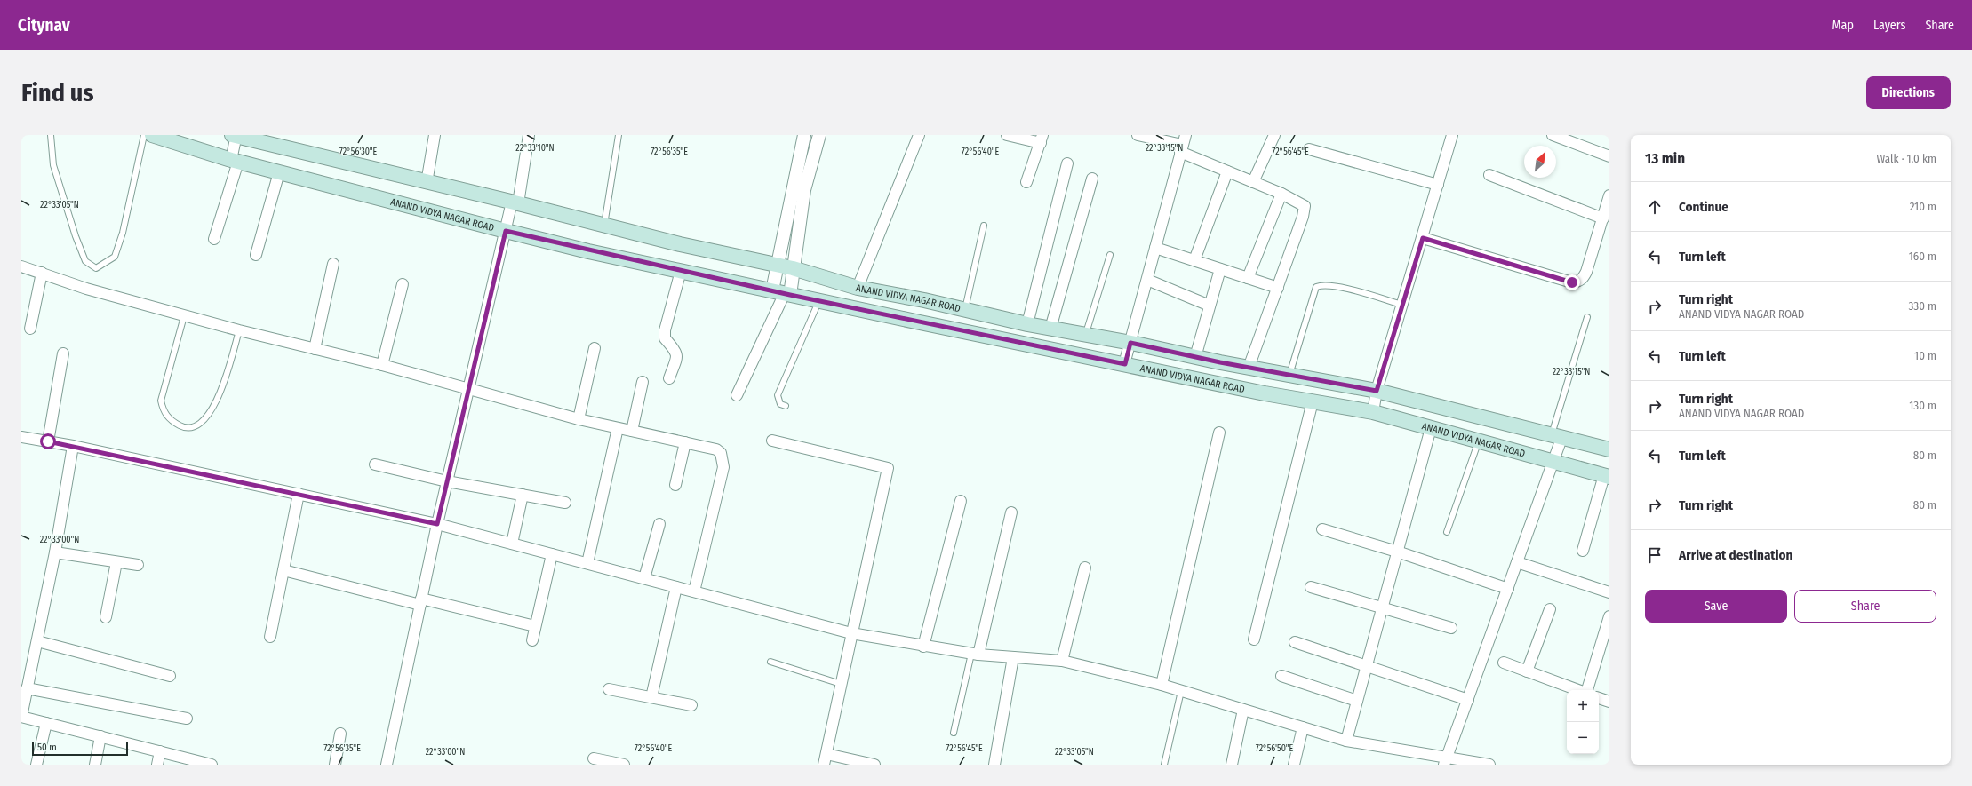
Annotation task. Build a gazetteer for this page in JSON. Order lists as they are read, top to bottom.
{
  "streets": {
    "main road": ["ANAND VIDYA NAGAR ROAD"]
  },
  "scale_bar": "50 m",
  "north": "top right",
  "page": {
    "header": "Citynav",
    "nav": ["Map", "Layers", "Share"],
    "buttons": [
      "Directions",
      ["Save", "Share"]
    ],
    "title": "Find us",
    "heading": ["13 min", "Walk · 1.0 km"],
    "list": [
      ["Continue", "210 m"],
      ["Turn left", "160 m"],
      ["Turn right", "ANAND VIDYA NAGAR ROAD", "330 m"],
      ["Turn left", "10 m"],
      ["Turn right", "ANAND VIDYA NAGAR ROAD", "130 m"],
      ["Turn left", "80 m"],
      ["Turn right", "80 m"],
      "Arrive at destination"
    ],
    "map_buttons": ["+", "−"],
    "scale": "50 m"
  },
  "coordinates": [
    "22°33'15\"N",
    "22°33'10\"N",
    "72°56'30\"E",
    "72°56'35\"E",
    "72°56'40\"E",
    "72°56'45\"E",
    "22°33'05\"N",
    "22°33'00\"N",
    "72°56'50\"E"
  ]
}
